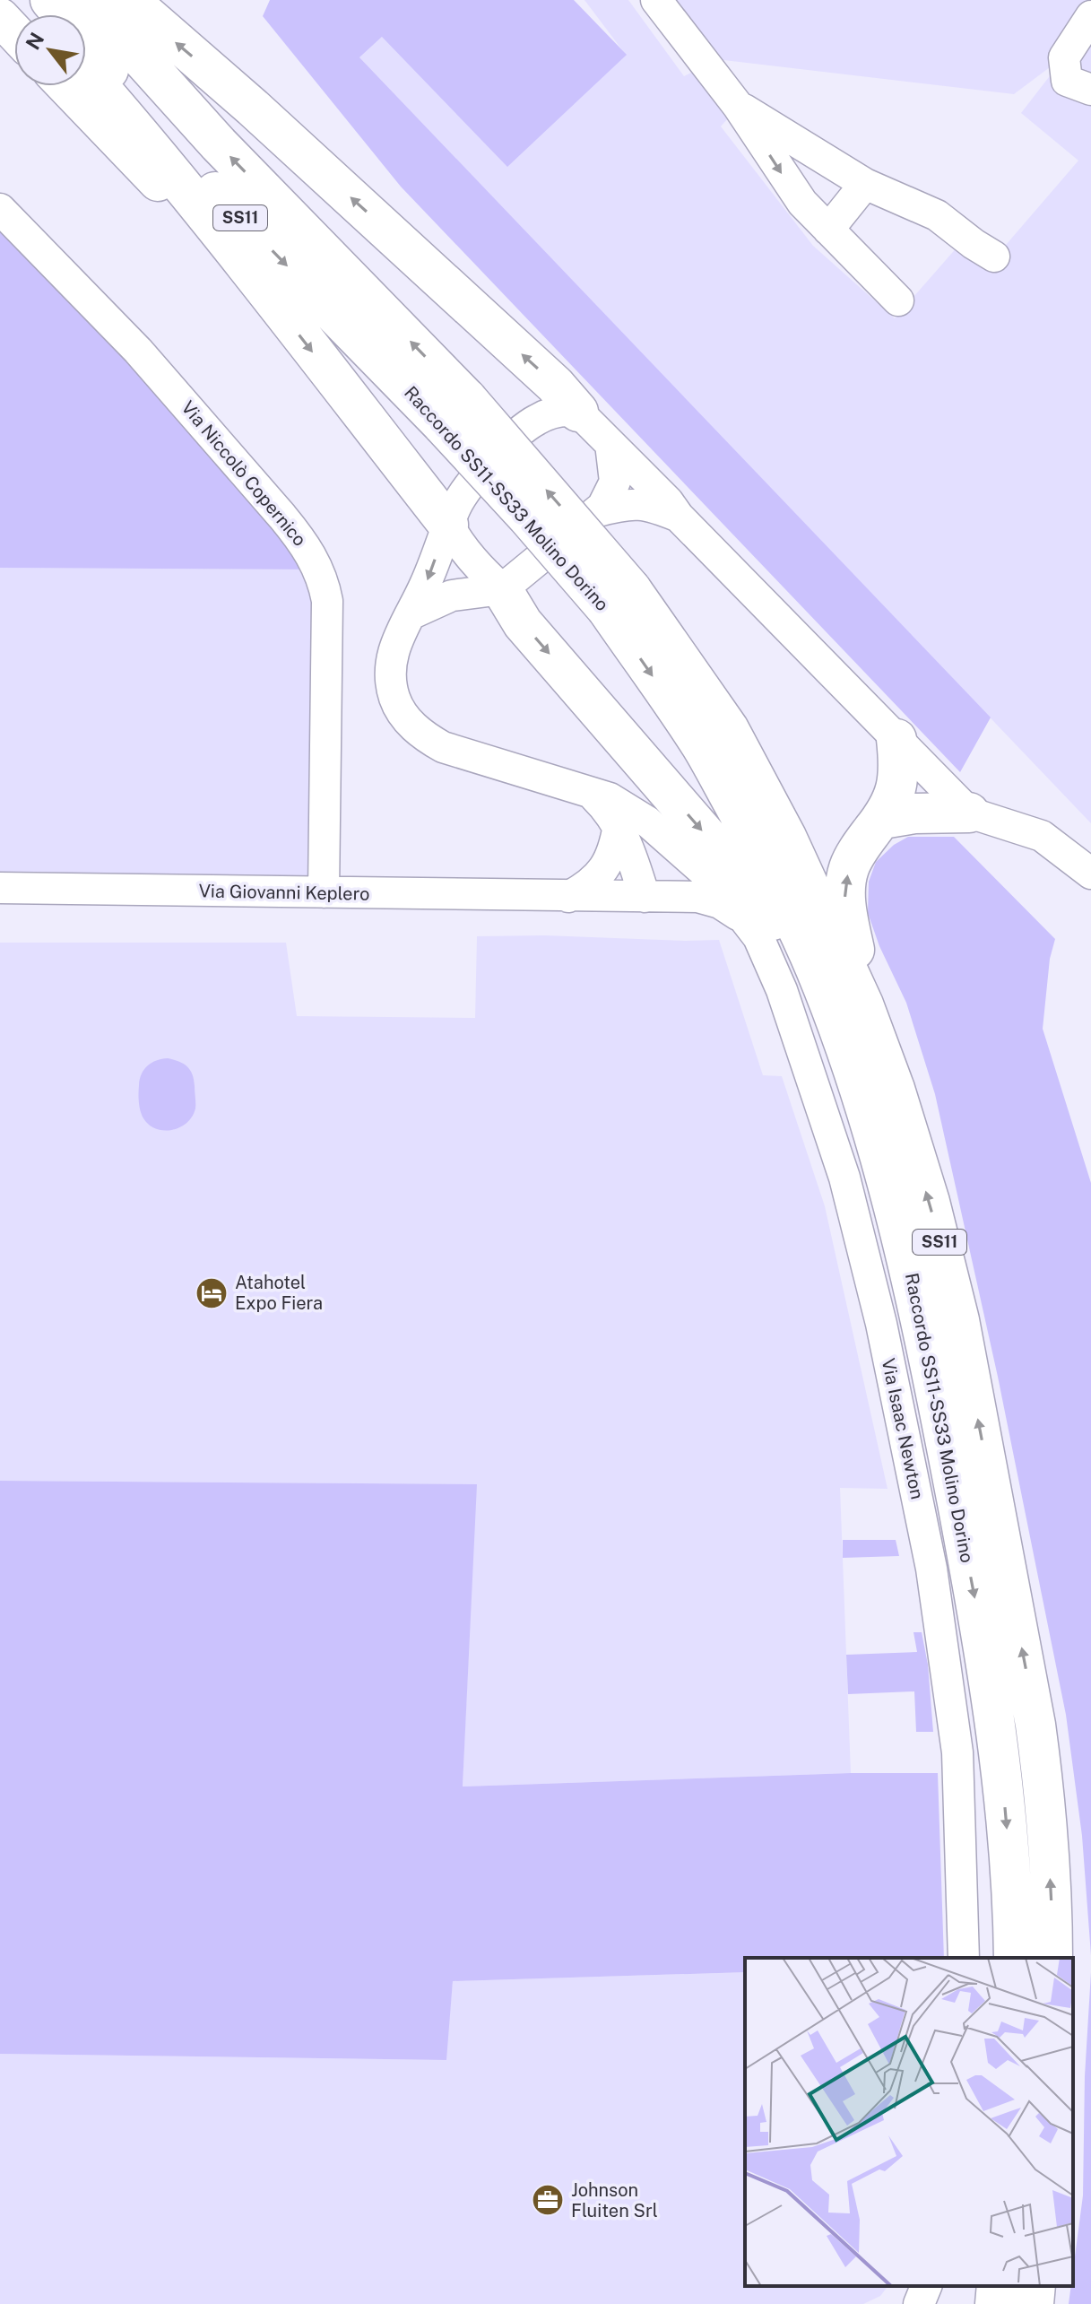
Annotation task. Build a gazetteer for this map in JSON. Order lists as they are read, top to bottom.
{
  "streets": {
    "highway": ["SS11", "Raccordo SS11-SS33 Molino Dorino"],
    "street": ["Via Niccolò Copernico", "Via Giovanni Keplero", "Via Isaac Newton"]
  },
  "crossings": [
    ["Via Niccolò Copernico", "Via Giovanni Keplero"],
    ["Via Giovanni Keplero", "Via Isaac Newton"]
  ],
  "places": {
    "hotel": ["Atahotel Expo Fiera"],
    "office": ["Johnson Fluiten Srl"]
  },
  "north": "top left"
}
